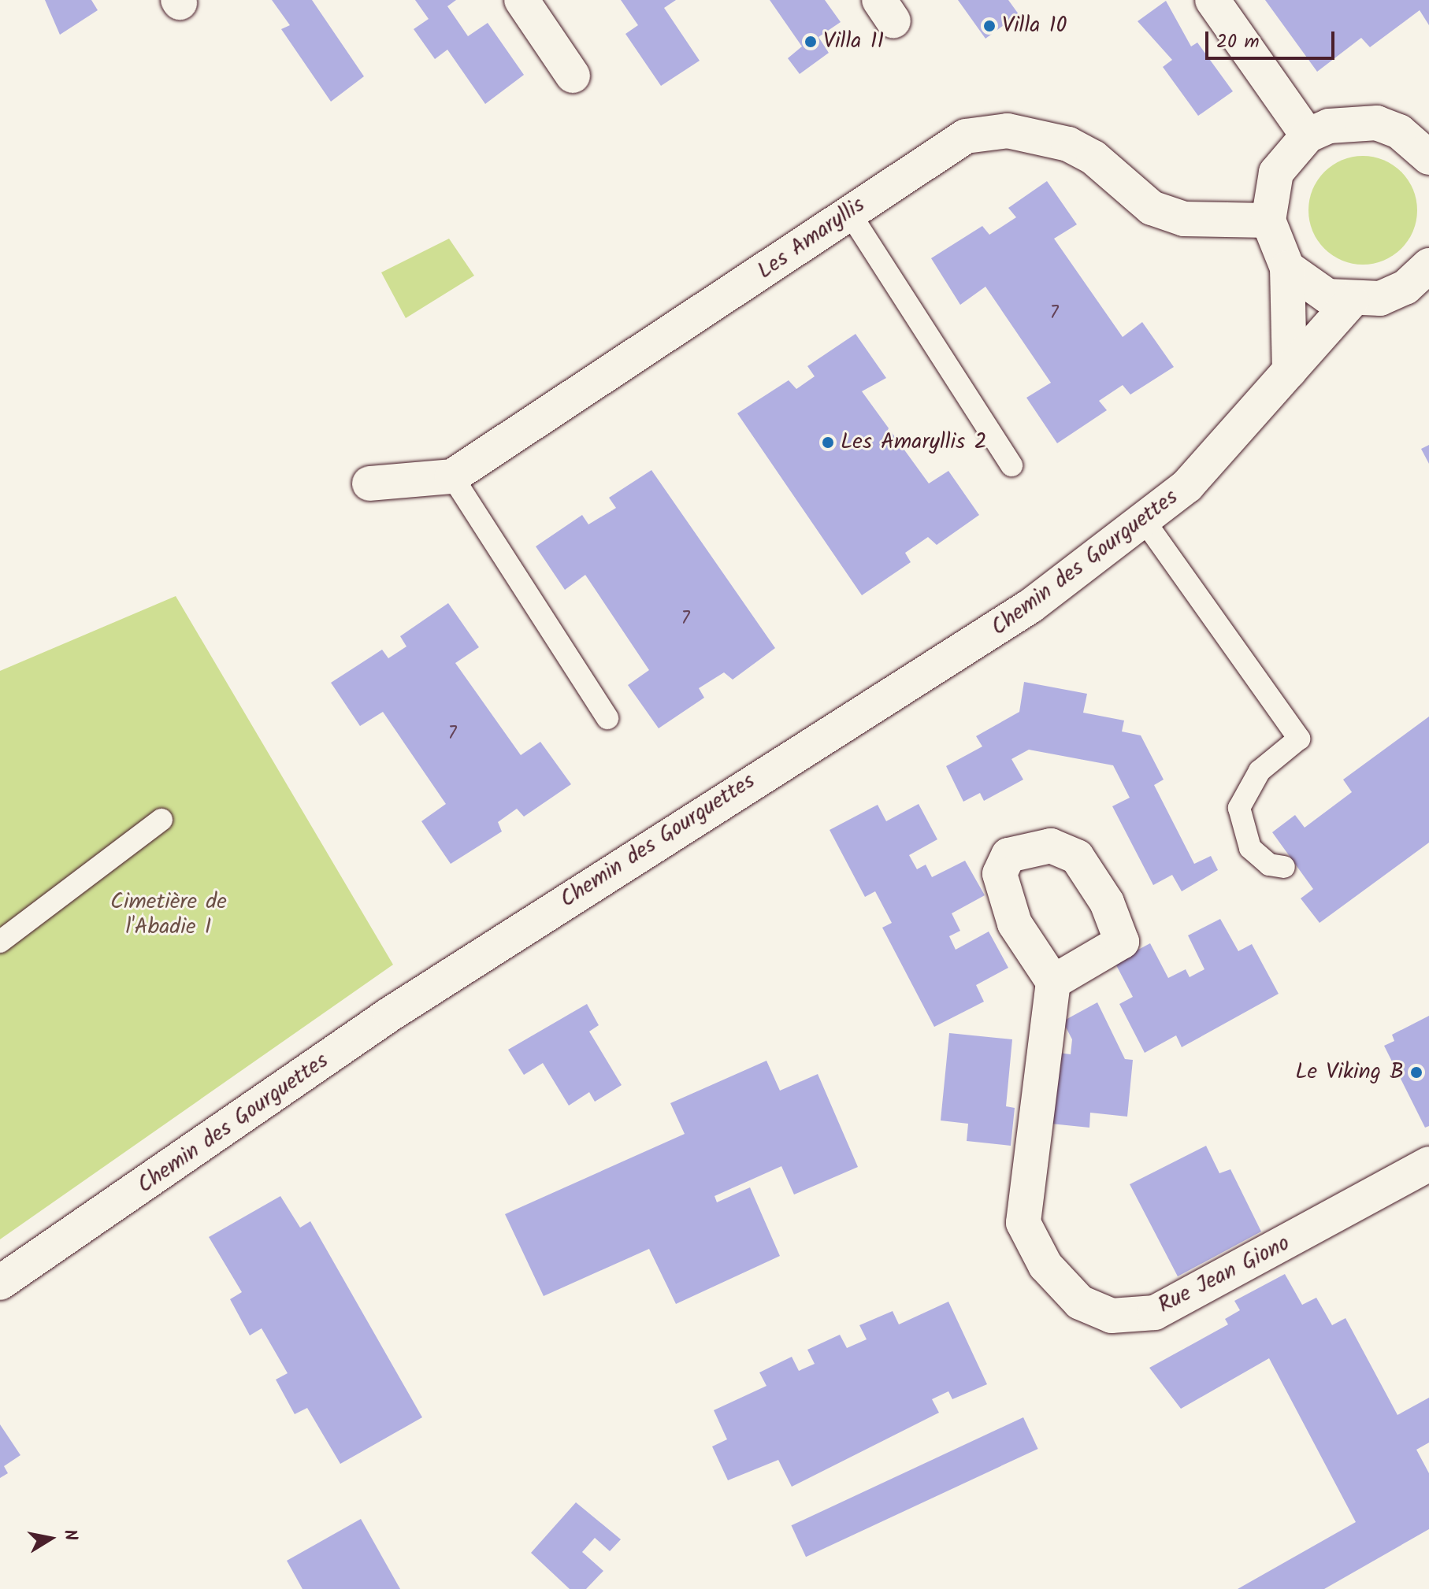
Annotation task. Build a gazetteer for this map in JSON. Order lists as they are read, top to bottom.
{
  "streets": {
    "main road": ["Les Amaryllis", "Chemin des Gourguettes", "Rue Jean Giono"]
  },
  "parks": ["Cimetière de l'Abadie I"],
  "places": [
    "Villa 10",
    "Villa 11",
    "Les Amaryllis 2",
    "Le Viking B"
  ],
  "house_numbers": ["7", "7", "7"],
  "scale_bar": "20 m",
  "north": "right"
}
